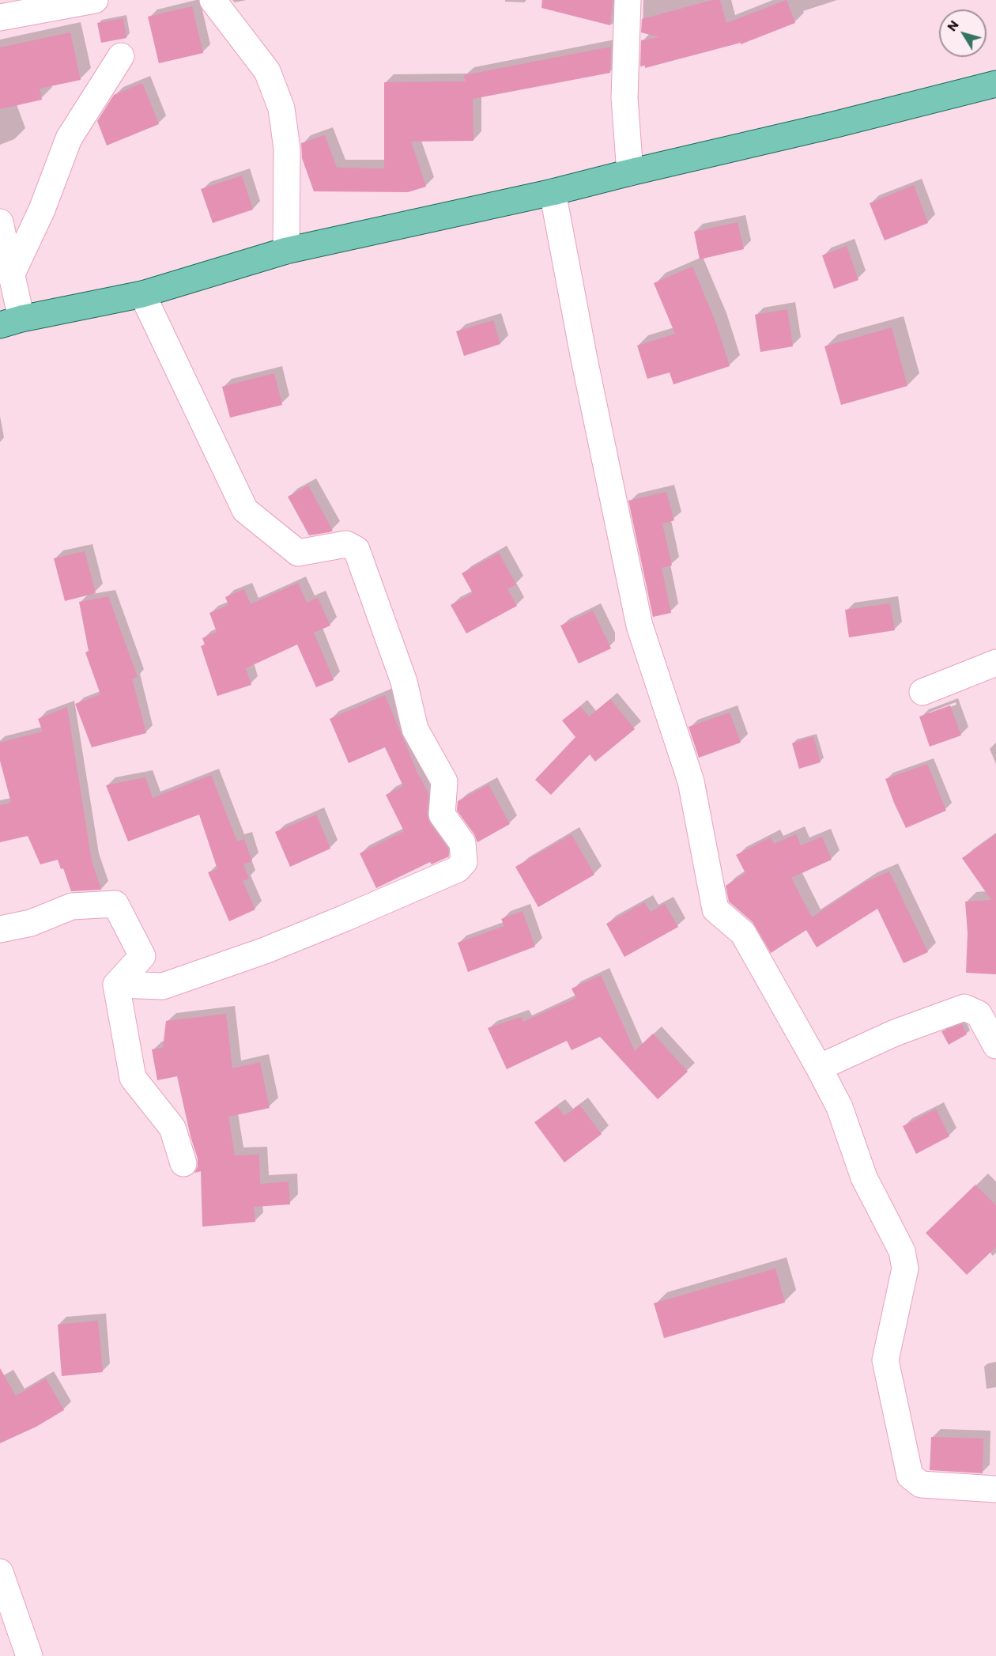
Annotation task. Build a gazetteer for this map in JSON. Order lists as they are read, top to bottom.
{
  "north": "top left"
}
